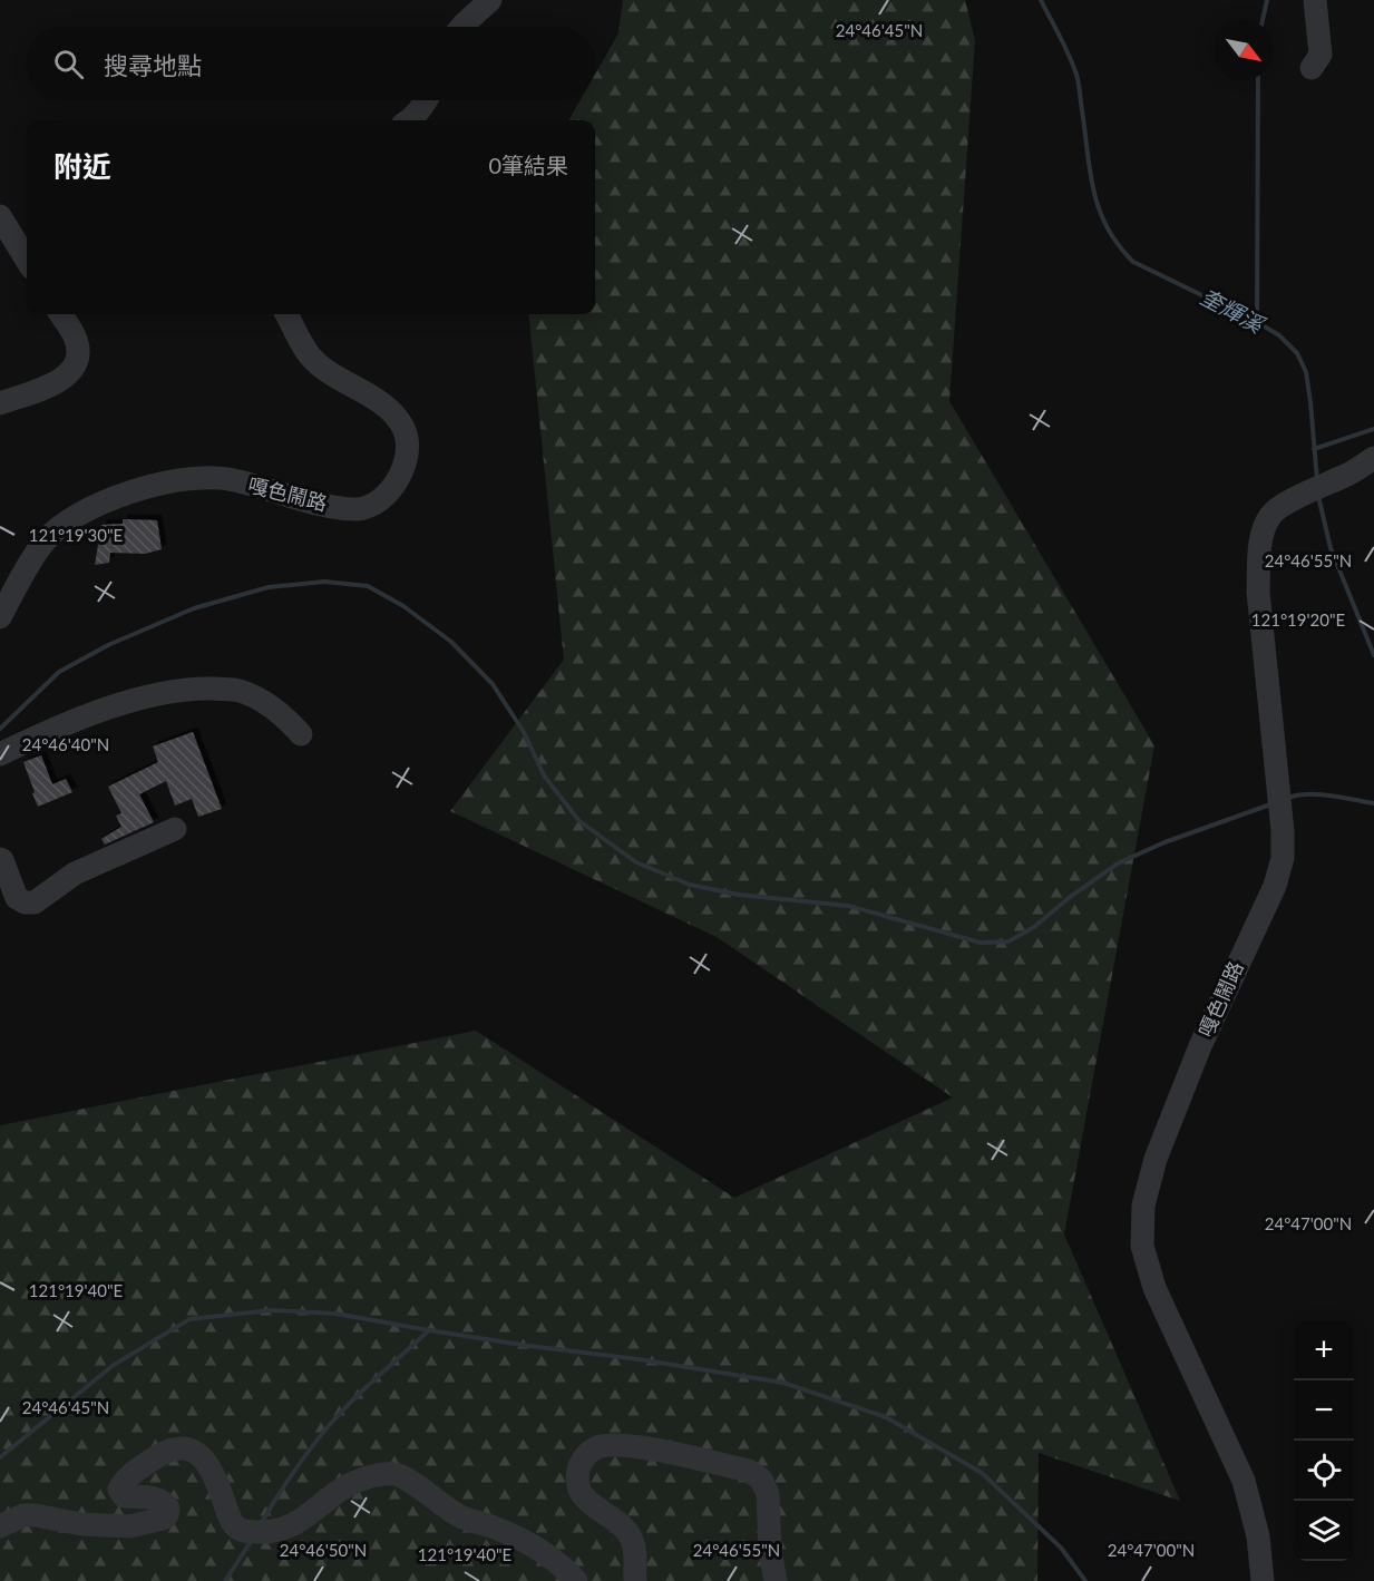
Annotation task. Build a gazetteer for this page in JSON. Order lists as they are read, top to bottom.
{
  "streets": {
    "street": ["嘎色鬧路"]
  },
  "water": ["奎輝溪"],
  "north": "bottom right",
  "page": {
    "search": "搜尋地點",
    "heading": ["附近", "0筆結果"],
    "map_buttons": ["+", "−"]
  },
  "coordinates": [
    "24°46'45\"N",
    "121°19'30\"E",
    "24°46'55\"N",
    "121°19'20\"E",
    "24°46'40\"N",
    "24°47'00\"N",
    "121°19'40\"E",
    "24°46'50\"N"
  ]
}
